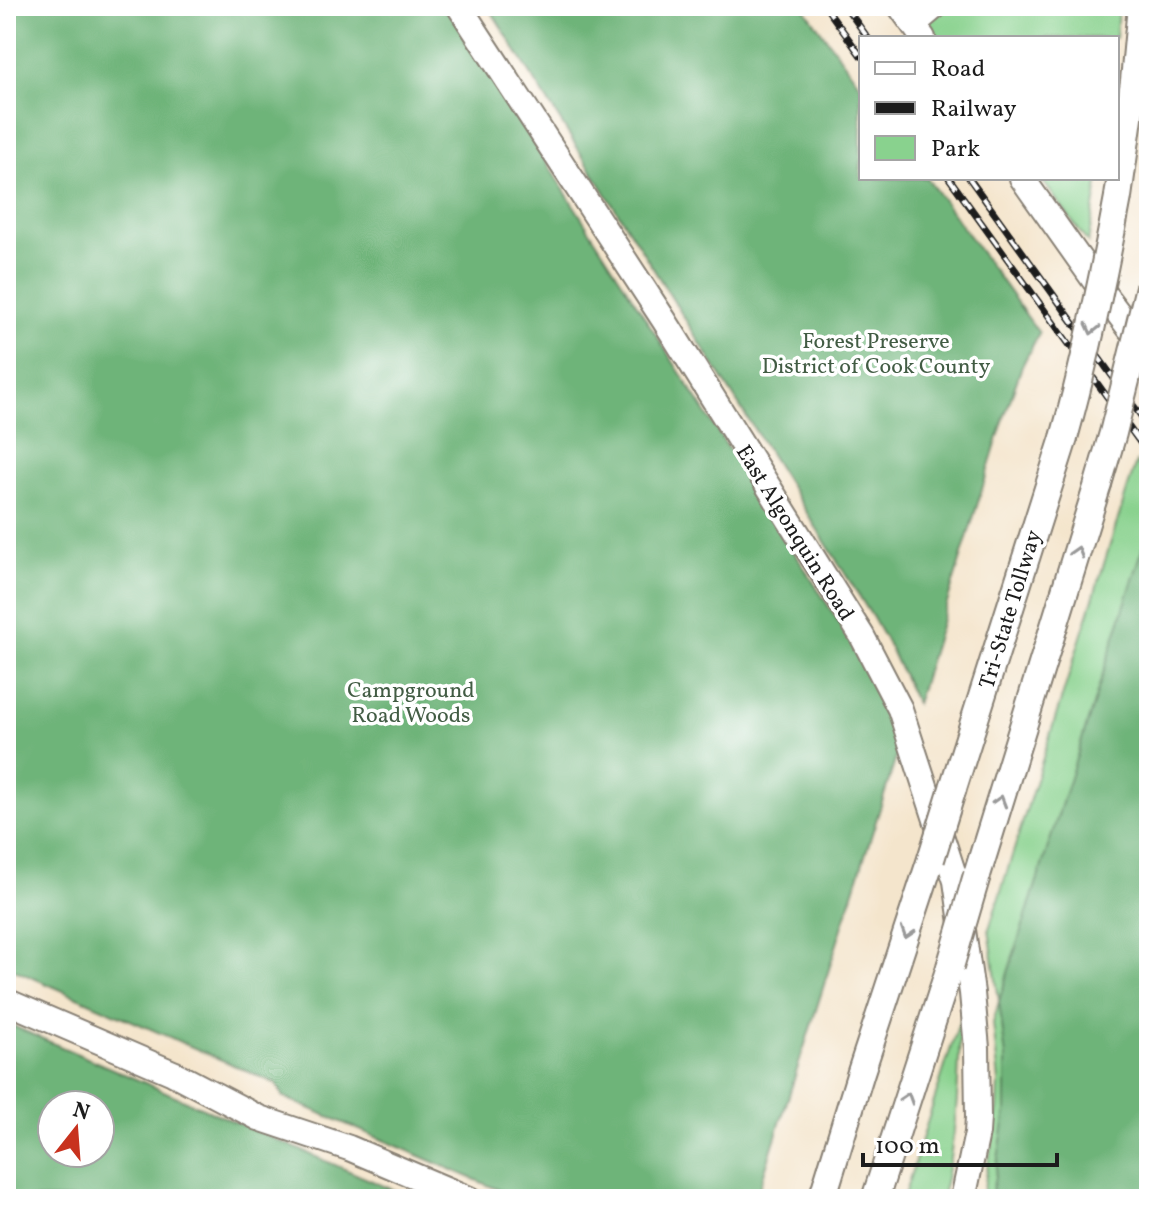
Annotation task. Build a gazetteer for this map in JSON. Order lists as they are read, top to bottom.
{
  "streets": {
    "highway": ["Tri-State Tollway"],
    "main road": ["East Algonquin Road"]
  },
  "parks": ["Forest Preserve District of Cook County", "Campground Road Woods"],
  "legend": ["Road", "Railway", "Park"],
  "scale_bar": "100 m",
  "north": "top"
}
